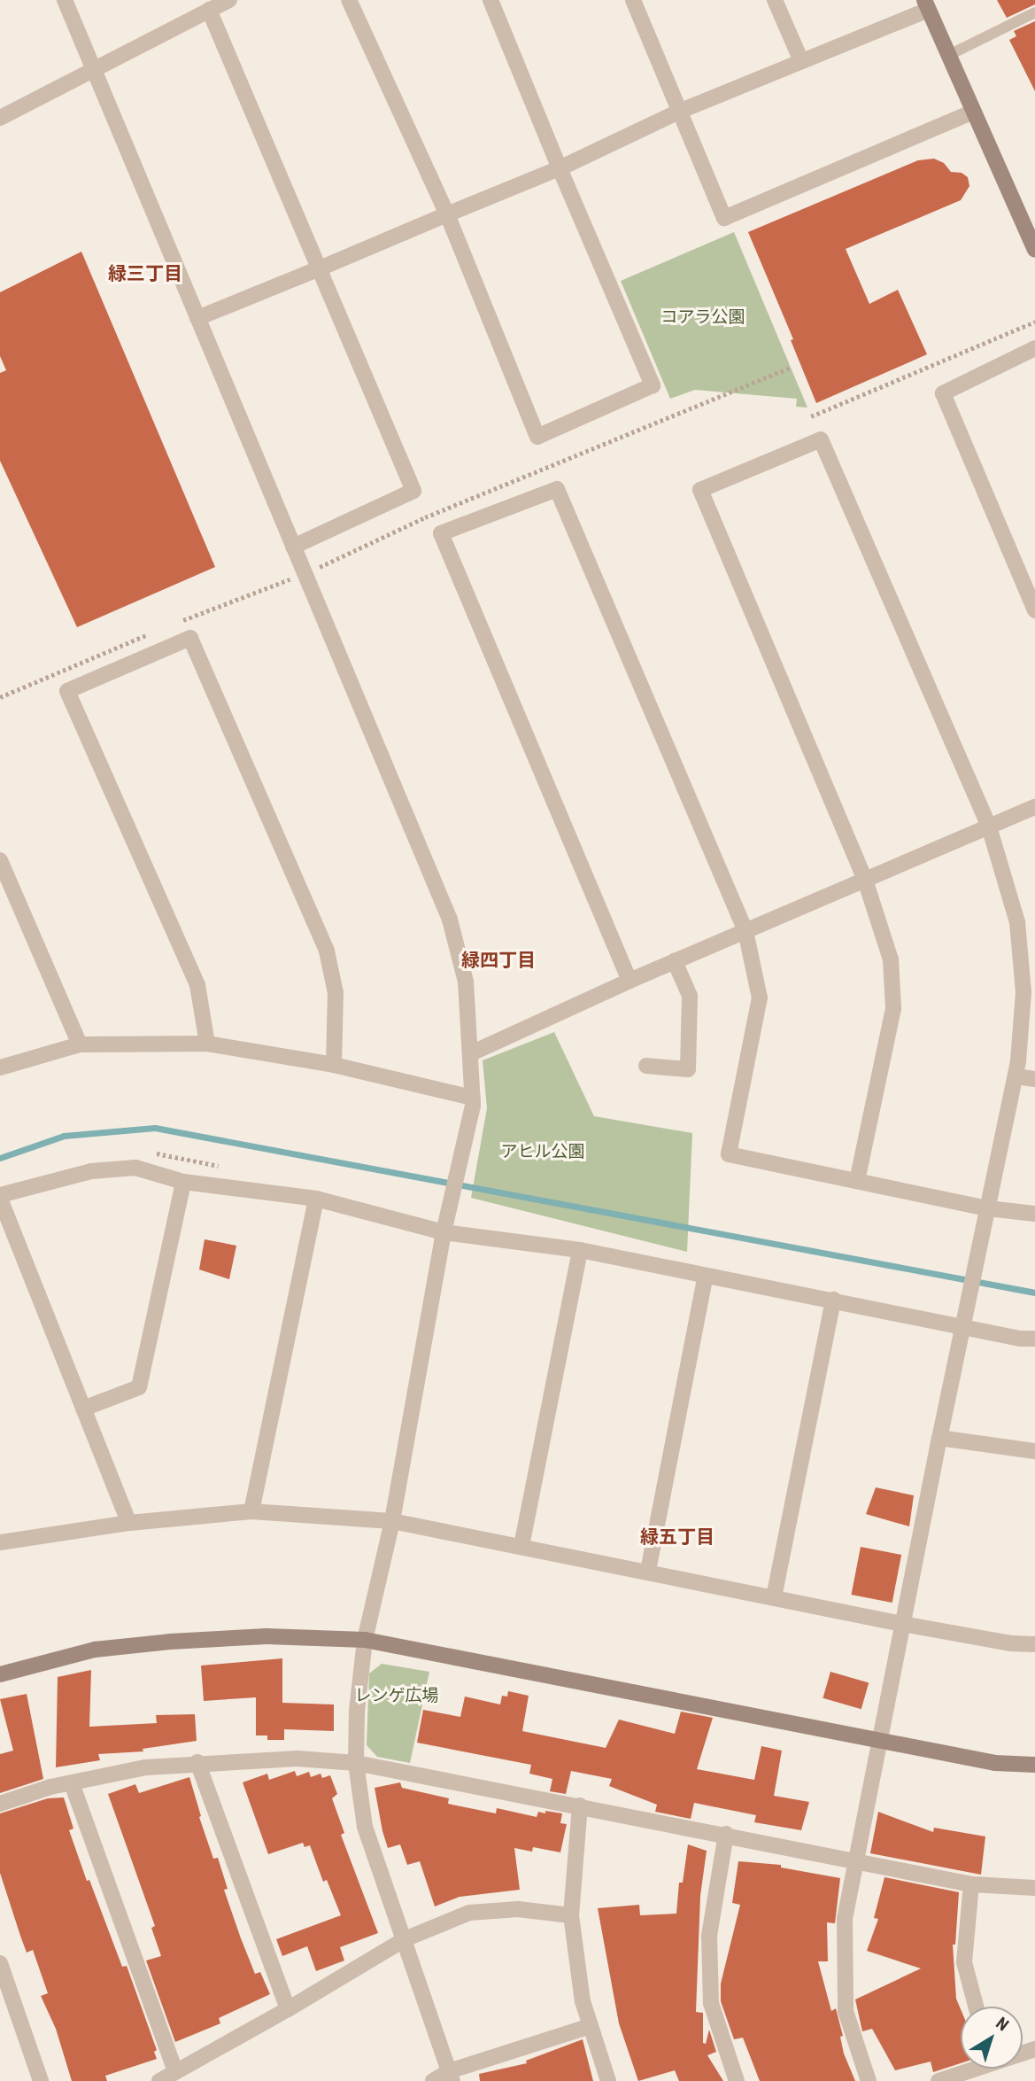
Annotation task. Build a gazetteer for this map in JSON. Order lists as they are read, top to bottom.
{
  "districts": ["緑三丁目", "緑四丁目", "緑五丁目"],
  "parks": ["コアラ公園", "アヒル公園", "レンゲ広場"],
  "north": "top right"
}
